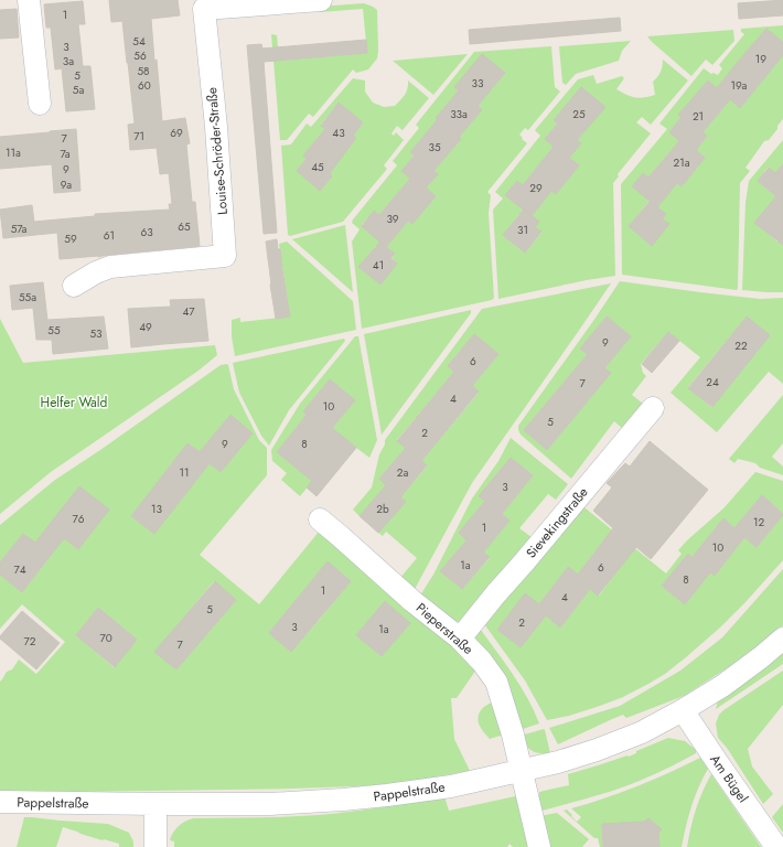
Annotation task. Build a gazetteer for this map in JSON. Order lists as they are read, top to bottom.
{
  "streets": {
    "street": [
      "Louise-Schröder-Straße",
      "Sievekingstraße",
      "Pieperstraße",
      "Am Bügel",
      "Pappelstraße"
    ]
  },
  "crossings": [
    ["Sievekingstraße", "Pieperstraße"],
    ["Pieperstraße", "Pappelstraße"],
    ["Am Bügel", "Pappelstraße"]
  ],
  "parks": ["Helfer Wald"],
  "house_numbers": [
    "1",
    "54",
    "3",
    "56",
    "19",
    "3a",
    "58",
    "5",
    "33",
    "60",
    "19a",
    "5a",
    "33a",
    "25",
    "21",
    "69",
    "43",
    "71",
    "7",
    "35",
    "11a",
    "7a",
    "21a",
    "45",
    "9",
    "9a",
    "29",
    "39",
    "65",
    "57a",
    "31",
    "63",
    "61",
    "59",
    "41",
    "55a",
    "47",
    "49",
    "55",
    "53",
    "9",
    "22",
    "6",
    "24",
    "7",
    "4",
    "10",
    "5",
    "2",
    "9",
    "8",
    "11",
    "2a",
    "3",
    "13",
    "2b",
    "76",
    "12",
    "1",
    "10",
    "1a",
    "6",
    "74",
    "8",
    "1",
    "4",
    "5",
    "2",
    "3",
    "1a",
    "70",
    "72",
    "7"
  ]
}
